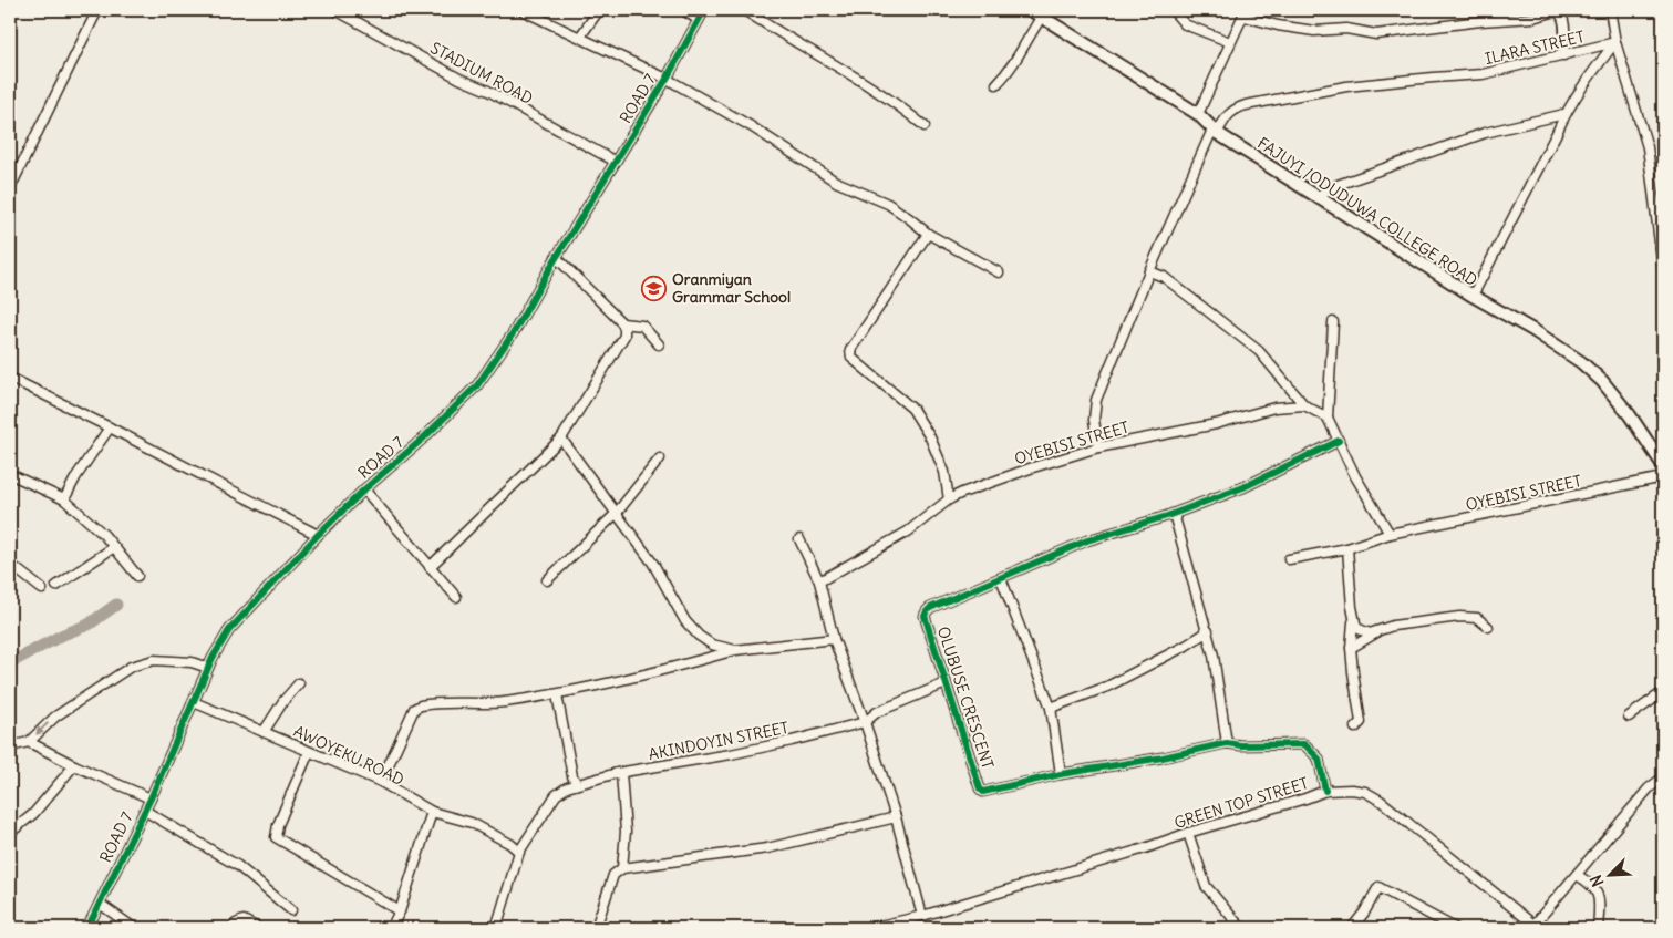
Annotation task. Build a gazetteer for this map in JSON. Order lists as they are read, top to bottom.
{
  "streets": {
    "main road": ["FAJUYI /ODUDUWA COLLEGE ROAD"],
    "street": [
      "ILARA STREET",
      "STADIUM ROAD",
      "ROAD 7",
      "OYEBISI STREET",
      "OLUBUSE CRESCENT",
      "AKINDOYIN STREET",
      "AWOYEKU ROAD",
      "GREEN TOP STREET"
    ]
  },
  "crossings": [
    ["ILARA STREET", "FAJUYI /ODUDUWA COLLEGE ROAD"],
    ["ILARA STREET", "OYEBISI STREET"],
    ["STADIUM ROAD", "ROAD 7"],
    ["ROAD 7", "AWOYEKU ROAD"],
    ["OLUBUSE CRESCENT", "AKINDOYIN STREET"],
    ["OLUBUSE CRESCENT", "GREEN TOP STREET"],
    ["AKINDOYIN STREET", "AWOYEKU ROAD"]
  ],
  "places": {
    "school or university": ["Oranmiyan Grammar School"]
  },
  "north": "bottom left"
}
